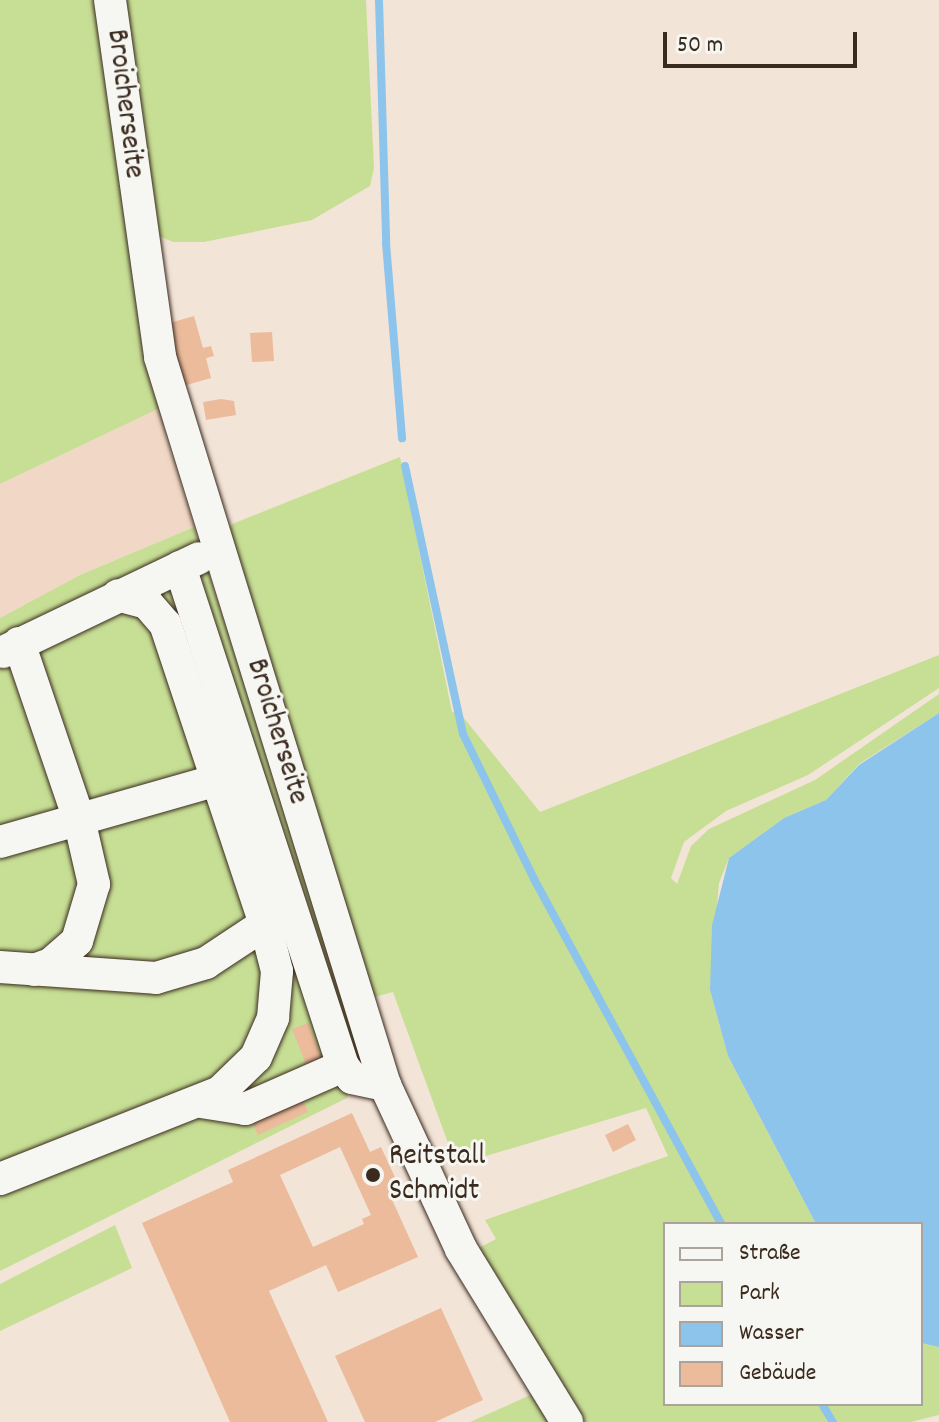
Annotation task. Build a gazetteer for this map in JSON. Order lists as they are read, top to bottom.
{
  "streets": {
    "street": ["Broicherseite"]
  },
  "places": ["Reitstall Schmidt"],
  "legend": [
    "Straße",
    "Park",
    "Wasser",
    "Gebäude"
  ],
  "scale_bar": "50 m"
}
